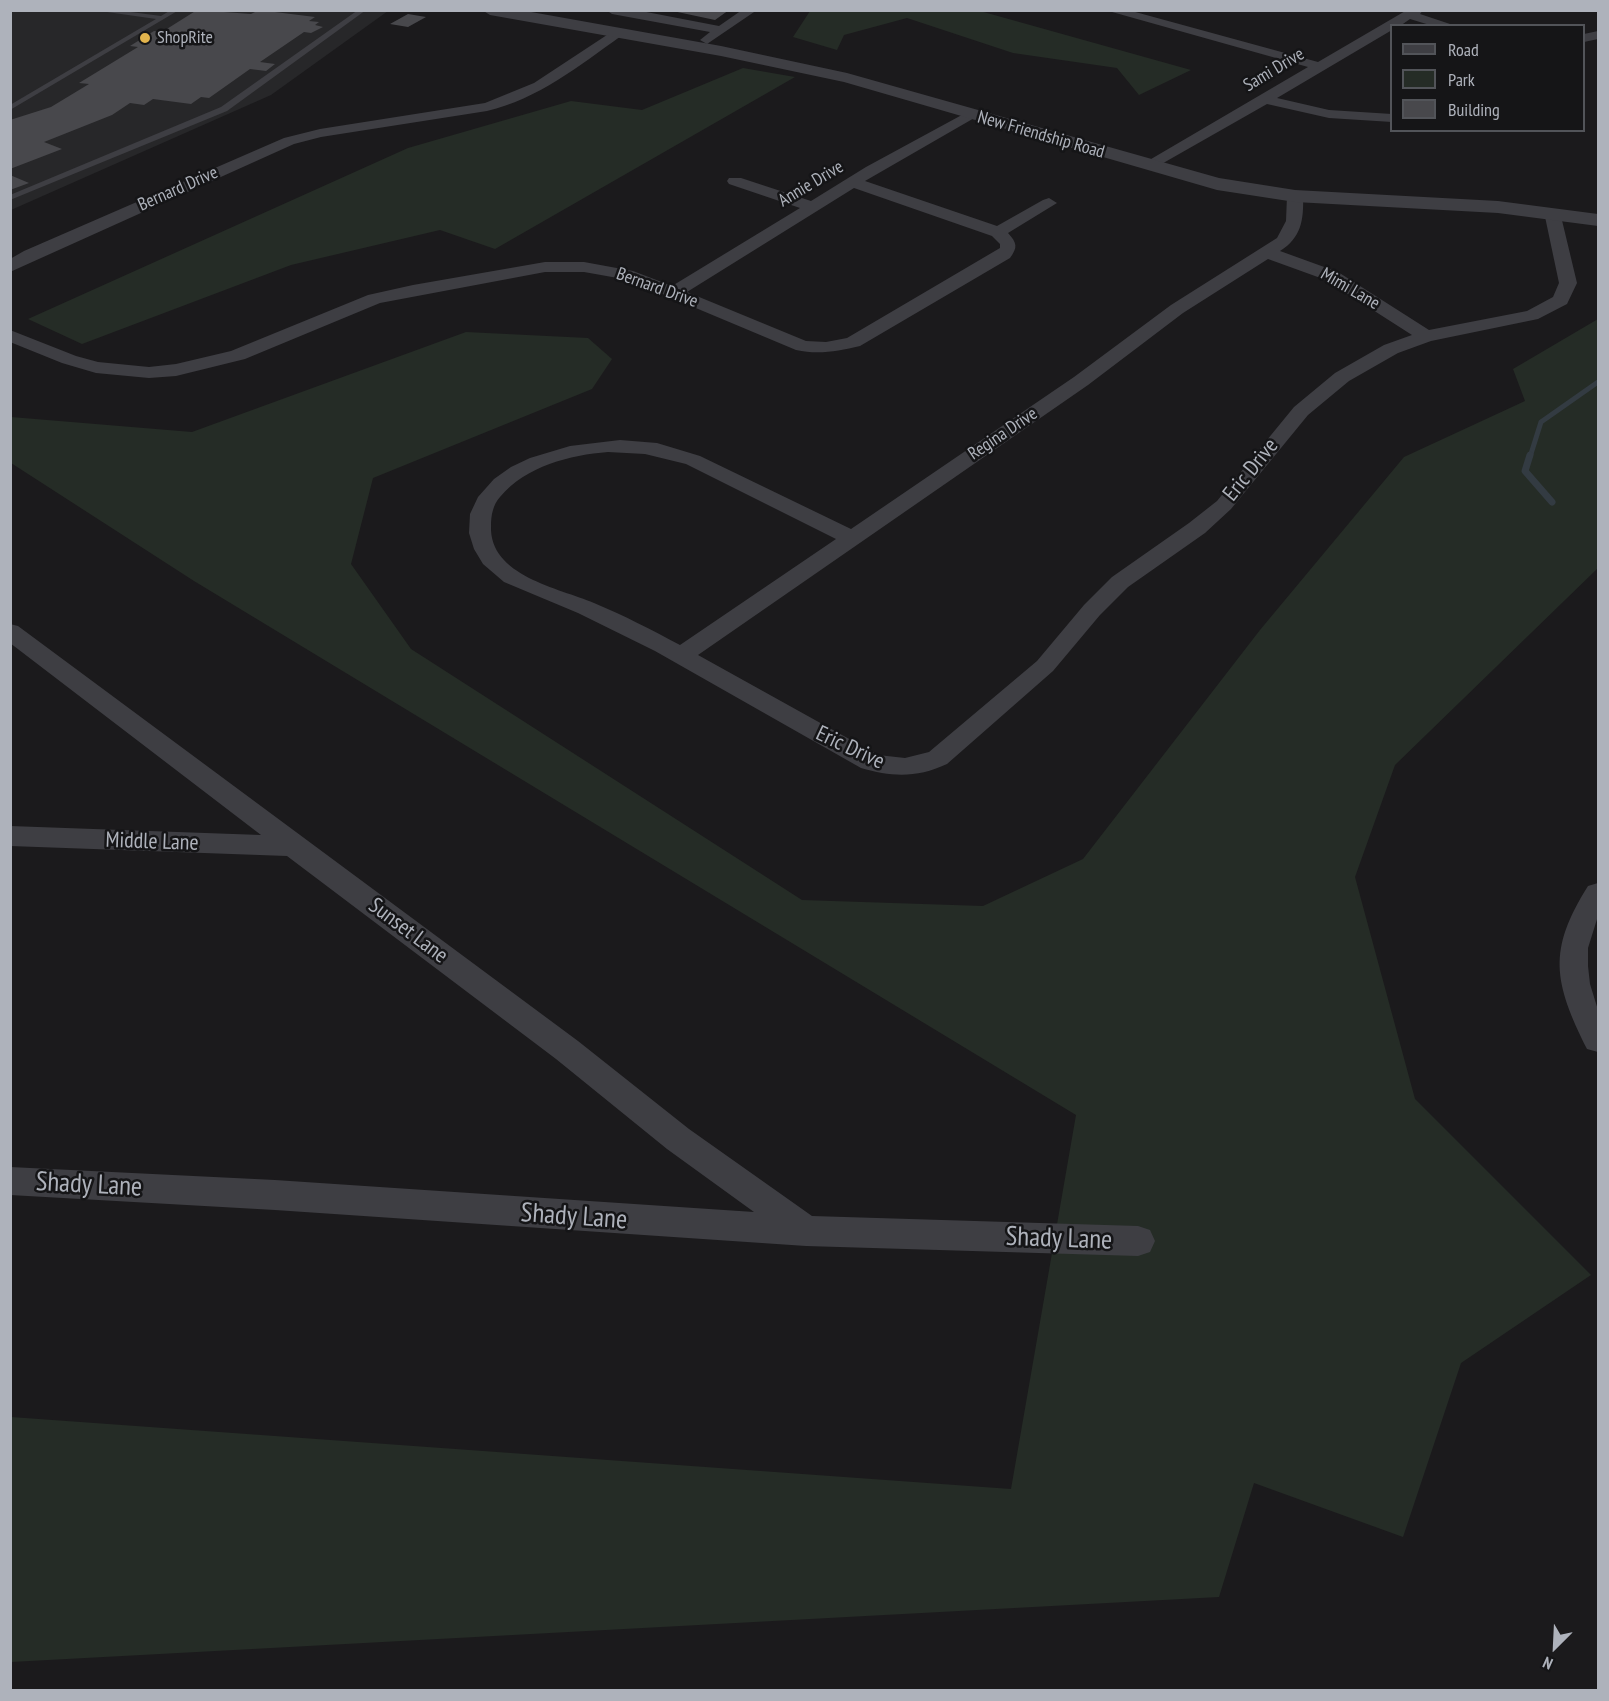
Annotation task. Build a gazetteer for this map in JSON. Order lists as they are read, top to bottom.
{
  "streets": {
    "street": [
      "Sami Drive",
      "New Friendship Road",
      "Annie Drive",
      "Bernard Drive",
      "Mimi Lane",
      "Regina Drive",
      "Eric Drive",
      "Middle Lane",
      "Sunset Lane",
      "Shady Lane"
    ]
  },
  "crossings": [
    ["Sami Drive", "New Friendship Road"],
    ["New Friendship Road", "Annie Drive"],
    ["New Friendship Road", "Bernard Drive"],
    ["New Friendship Road", "Regina Drive"],
    ["New Friendship Road", "Eric Drive"],
    ["Annie Drive", "Bernard Drive"],
    ["Mimi Lane", "Regina Drive"],
    ["Mimi Lane", "Eric Drive"],
    ["Regina Drive", "Eric Drive"],
    ["Middle Lane", "Sunset Lane"],
    ["Sunset Lane", "Shady Lane"]
  ],
  "places": ["ShopRite"],
  "legend": ["Road", "Park", "Building"],
  "north": "bottom left"
}
